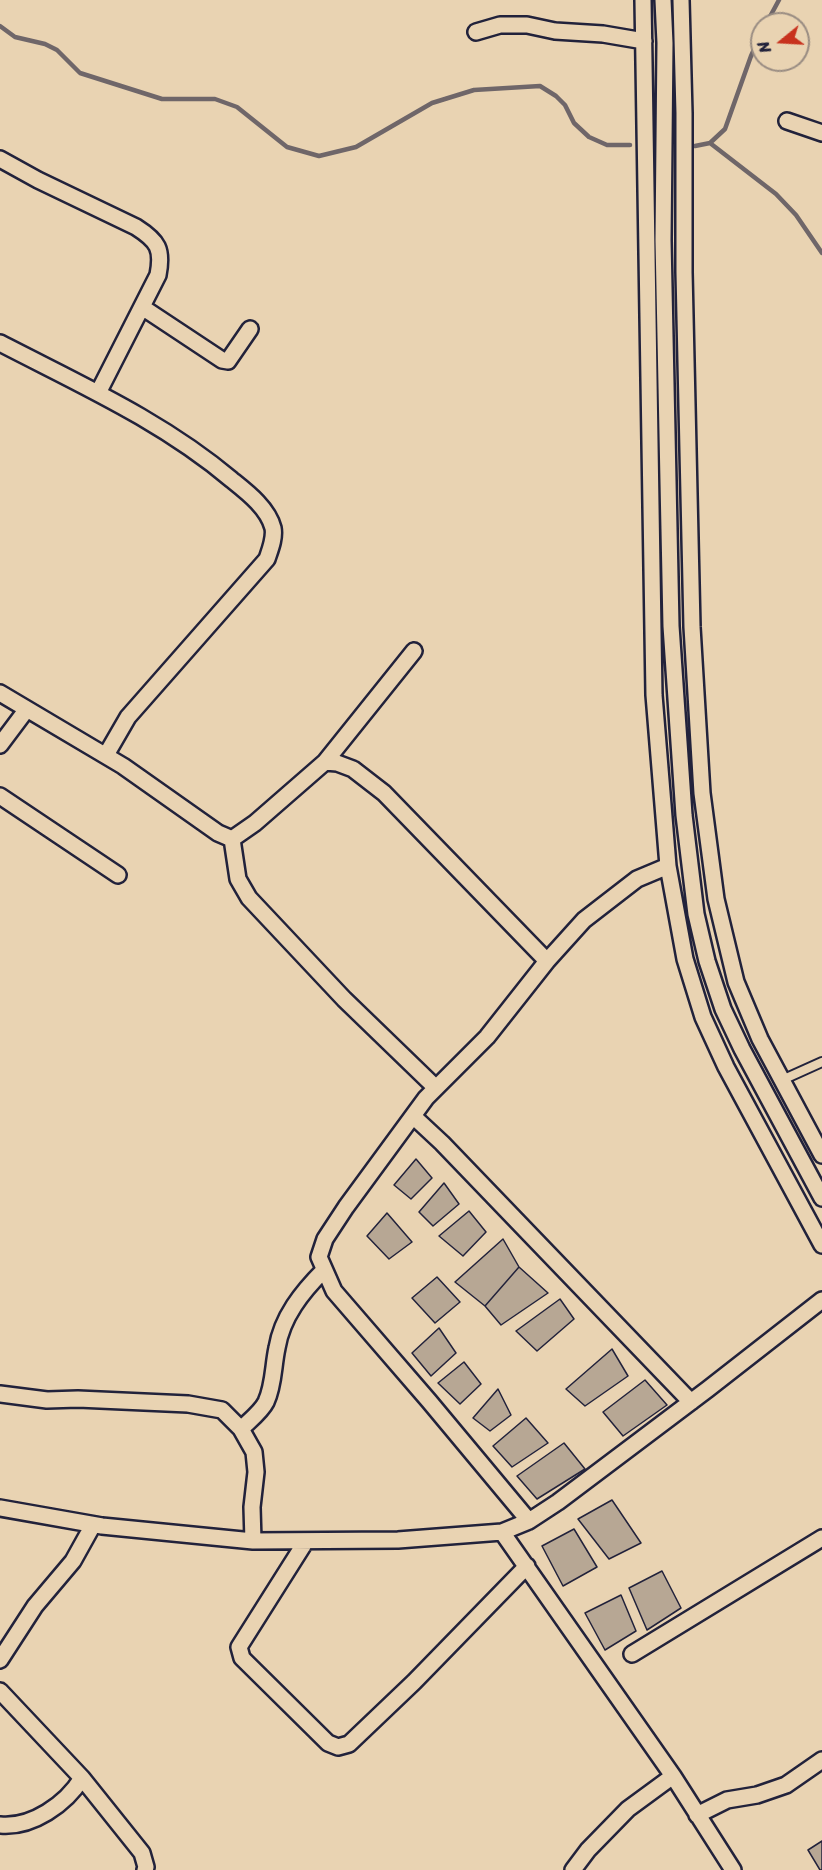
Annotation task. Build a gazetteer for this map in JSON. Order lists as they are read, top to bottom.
{
  "north": "left"
}
